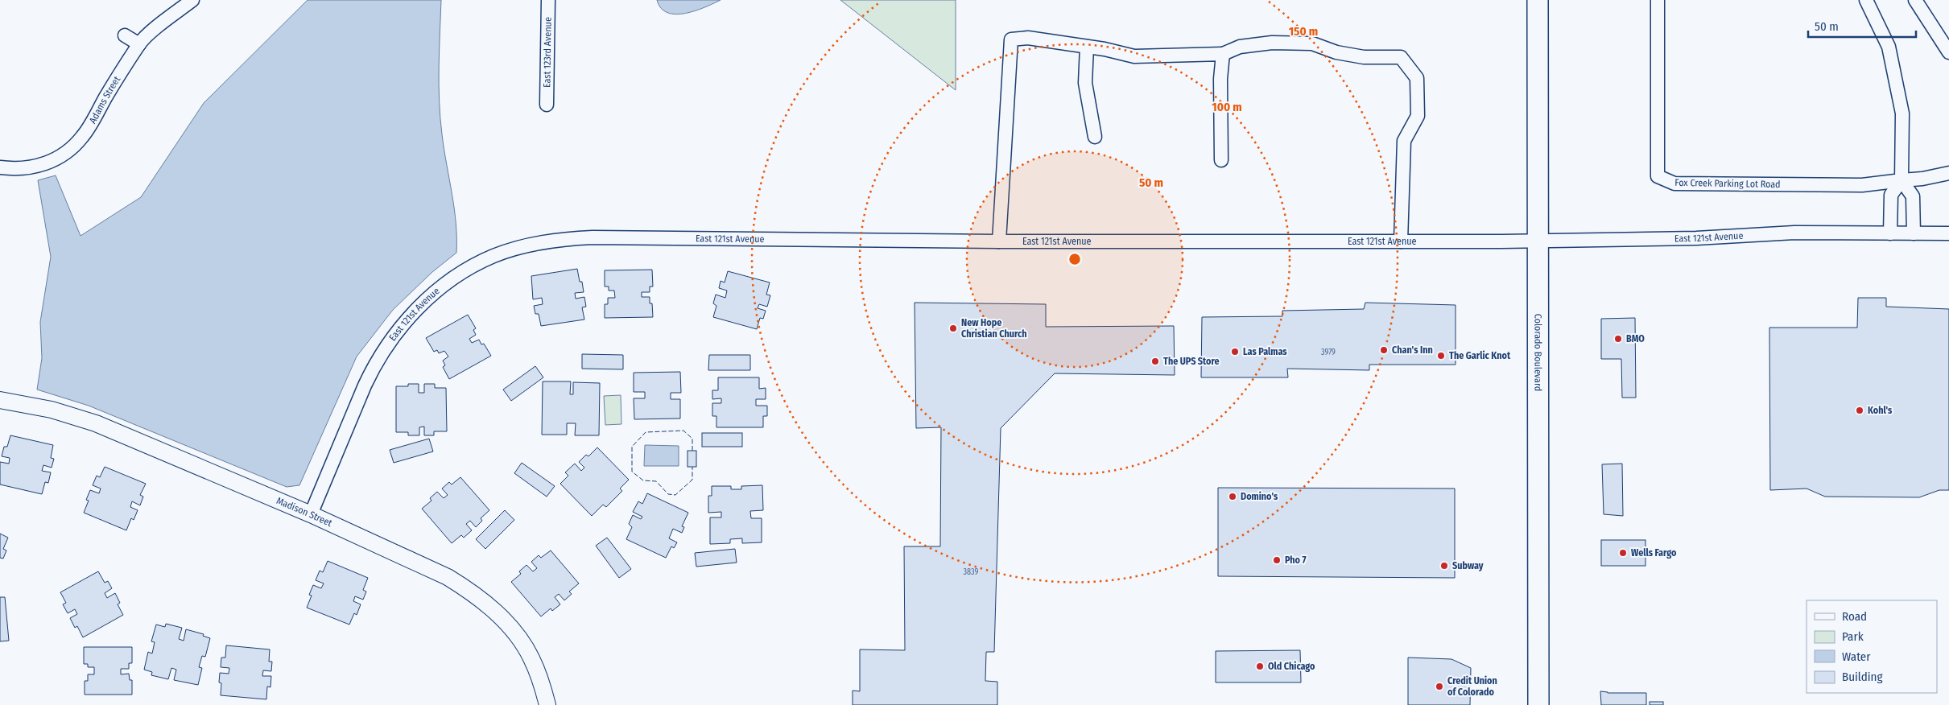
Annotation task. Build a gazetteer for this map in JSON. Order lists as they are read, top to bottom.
{
  "streets": {
    "main road": ["Colorado Boulevard"],
    "street": [
      "East 123rd Avenue",
      "Adams Street",
      "Fox Creek Parking Lot Road",
      "East 121st Avenue",
      "Madison Street"
    ]
  },
  "crossings": [
    ["East 121st Avenue", "Colorado Boulevard"],
    ["East 121st Avenue", "Madison Street"]
  ],
  "places": [
    "New Hope Christian Church",
    "BMO",
    "Chan's Inn",
    "Las Palmas",
    "The Garlic Knot",
    "The UPS Store",
    "Kohl's",
    "Domino's",
    "Wells Fargo",
    "Pho 7",
    "Subway",
    "Old Chicago",
    "Credit Union of Colorado"
  ],
  "house_numbers": ["3979", "3839"],
  "legend": [
    "Road",
    "Park",
    "Water",
    "Building"
  ],
  "scale_bar": "50 m",
  "rings": ["150 m", "100 m", "50 m"]
}
